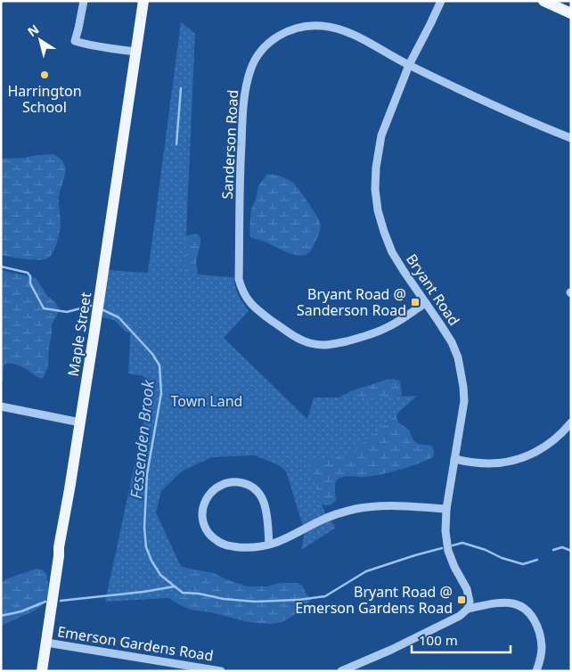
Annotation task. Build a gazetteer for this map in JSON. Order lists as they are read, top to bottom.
{
  "streets": {
    "main road": ["Maple Street"],
    "street": ["Sanderson Road", "Bryant Road", "Emerson Gardens Road"]
  },
  "crossings": [
    ["Sanderson Road", "Bryant Road"],
    ["Maple Street", "Emerson Gardens Road"]
  ],
  "water": ["Fessenden Brook"],
  "parks": ["Town Land"],
  "places": {
    "other": ["Harrington School"],
    "transit": ["Bryant Road @ Sanderson Road", "Bryant Road @ Emerson Gardens Road"]
  },
  "scale_bar": "100 m",
  "north": "top left"
}
